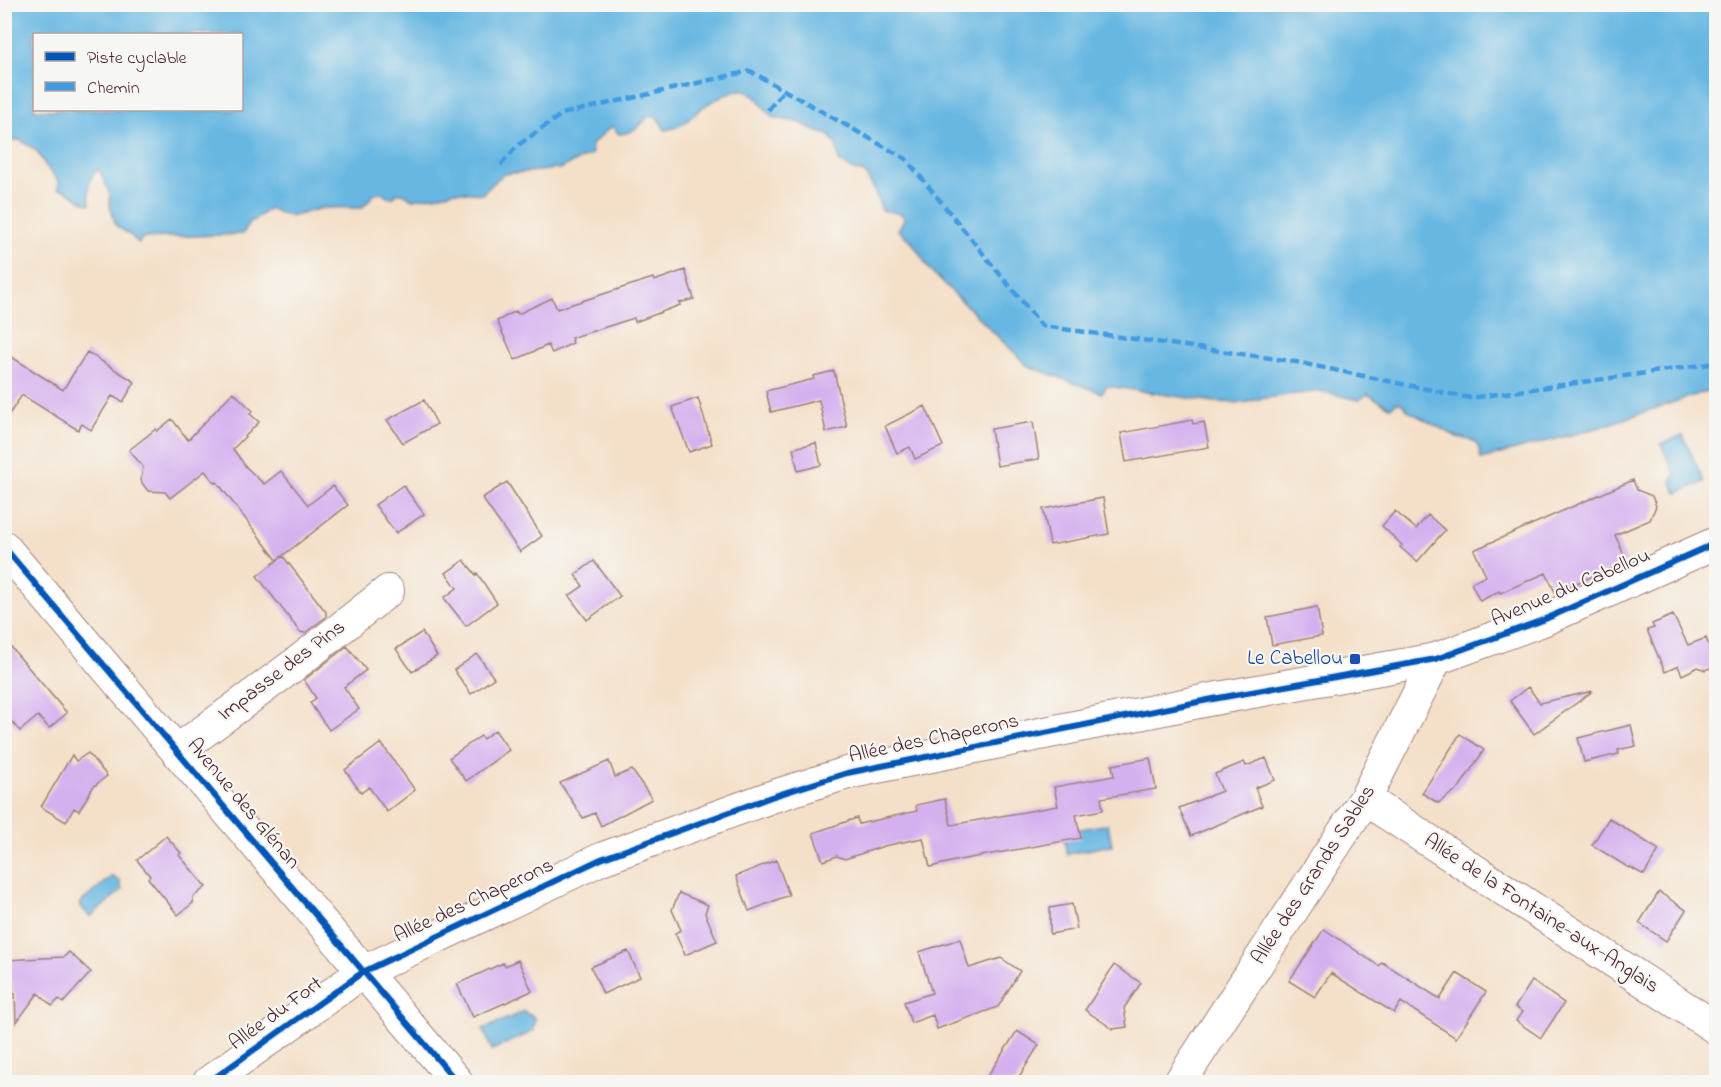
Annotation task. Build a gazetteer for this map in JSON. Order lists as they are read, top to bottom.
{
  "streets": {
    "street": [
      "Avenue du Cabellou",
      "Impasse des Pins",
      "Allée des Chaperons",
      "Avenue des Glénan",
      "Allée des Grands Sables",
      "Allée de la Fontaine-aux-Anglais",
      "Allée du Fort"
    ]
  },
  "crossings": [
    ["Avenue du Cabellou", "Allée des Chaperons"],
    ["Avenue du Cabellou", "Allée des Grands Sables"],
    ["Impasse des Pins", "Avenue des Glénan"],
    ["Allée des Chaperons", "Avenue des Glénan"],
    ["Allée des Chaperons", "Allée des Grands Sables"],
    ["Allée des Chaperons", "Allée du Fort"],
    ["Avenue des Glénan", "Allée du Fort"],
    ["Allée des Grands Sables", "Allée de la Fontaine-aux-Anglais"]
  ],
  "places": {
    "transit": ["Le Cabellou"]
  },
  "legend": ["Piste cyclable", "Chemin"]
}
